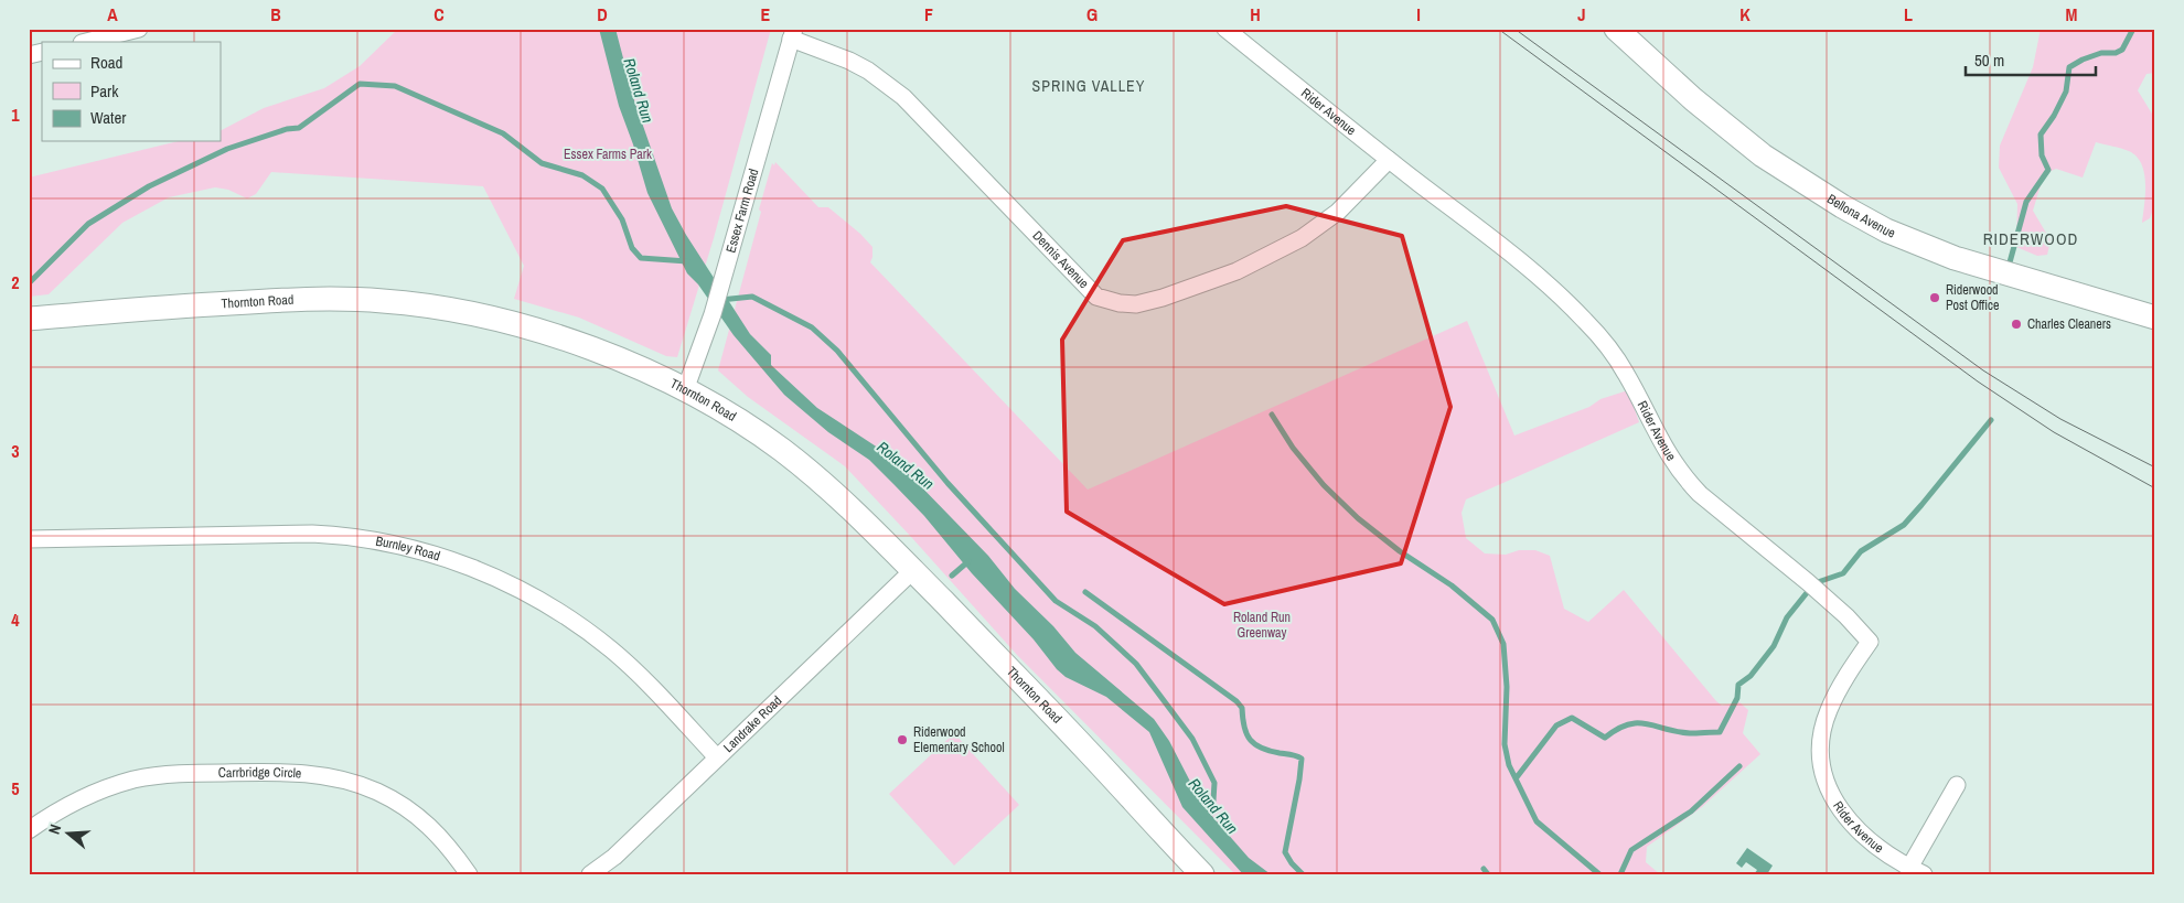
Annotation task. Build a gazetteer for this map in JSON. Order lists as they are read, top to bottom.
{
  "streets": {
    "street": [
      "Rider Avenue",
      "Essex Farm Road",
      "Bellona Avenue",
      "Dennis Avenue",
      "Thornton Road",
      "Burnley Road",
      "Landrake Road",
      "Carrbridge Circle"
    ]
  },
  "crossings": [
    ["Rider Avenue", "Dennis Avenue"],
    ["Essex Farm Road", "Dennis Avenue"],
    ["Essex Farm Road", "Thornton Road"],
    ["Thornton Road", "Landrake Road"],
    ["Burnley Road", "Landrake Road"]
  ],
  "districts": ["SPRING VALLEY", "RIDERWOOD"],
  "water": ["Roland Run"],
  "parks": ["Essex Farms Park", "Roland Run Greenway"],
  "places": ["Riderwood Post Office", "Charles Cleaners", "Riderwood Elementary School"],
  "legend": ["Road", "Park", "Water"],
  "scale_bar": "50 m",
  "north": "left",
  "grid": {
    "columns": [
      "A",
      "B",
      "C",
      "D",
      "E",
      "F",
      "G",
      "H",
      "I",
      "J",
      "K",
      "L",
      "M"
    ],
    "rows": [
      "1",
      "2",
      "3",
      "4",
      "5"
    ]
  }
}
